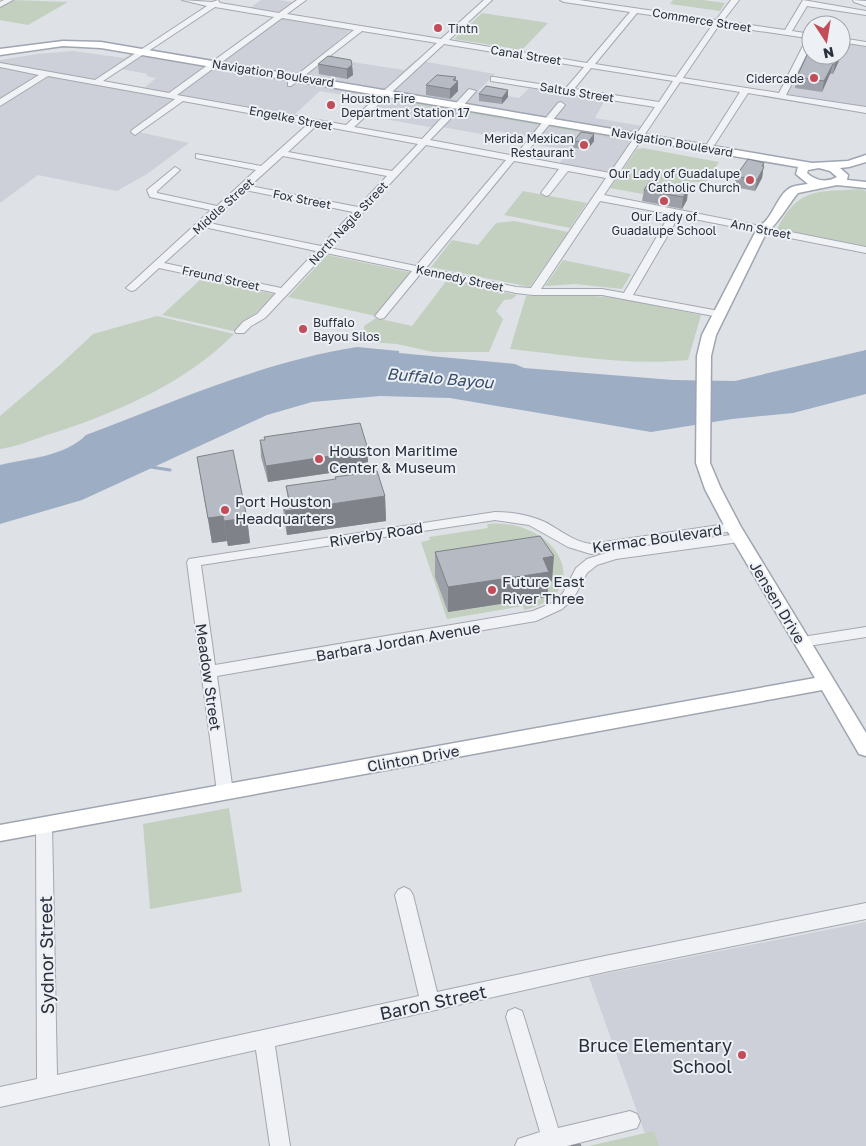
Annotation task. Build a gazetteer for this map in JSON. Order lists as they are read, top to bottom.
{
  "streets": {
    "main road": ["Navigation Boulevard", "Jensen Drive", "Clinton Drive"],
    "street": [
      "Commerce Street",
      "Canal Street",
      "Saltus Street",
      "Engelke Street",
      "Fox Street",
      "Middle Street",
      "North Nagle Street",
      "Ann Street",
      "Freund Street",
      "Kennedy Street",
      "Riverby Road",
      "Kermac Boulevard",
      "Barbara Jordan Avenue",
      "Meadow Street",
      "Sydnor Street",
      "Baron Street"
    ]
  },
  "crossings": [
    ["Navigation Boulevard", "North Nagle Street"],
    ["Engelke Street", "Middle Street"],
    ["Engelke Street", "North Nagle Street"],
    ["Fox Street", "Middle Street"],
    ["Fox Street", "North Nagle Street"],
    ["Middle Street", "Freund Street"],
    ["Middle Street", "Kennedy Street"],
    ["North Nagle Street", "Freund Street"],
    ["North Nagle Street", "Kennedy Street"],
    ["Ann Street", "Jensen Drive"],
    ["Kennedy Street", "Jensen Drive"],
    ["Riverby Road", "Kermac Boulevard"],
    ["Riverby Road", "Meadow Street"],
    ["Kermac Boulevard", "Jensen Drive"],
    ["Kermac Boulevard", "Barbara Jordan Avenue"],
    ["Jensen Drive", "Clinton Drive"],
    ["Barbara Jordan Avenue", "Meadow Street"],
    ["Meadow Street", "Clinton Drive"],
    ["Clinton Drive", "Sydnor Street"],
    ["Sydnor Street", "Baron Street"]
  ],
  "water": ["Buffalo Bayou"],
  "places": [
    "Tintn",
    "Cidercade",
    "Houston Fire Department Station 17",
    "Merida Mexican Restaurant",
    "Our Lady of Guadalupe Catholic Church",
    "Our Lady of Guadalupe School",
    "Buffalo Bayou Silos",
    "Houston Maritime Center & Museum",
    "Port Houston Headquarters",
    "Future East River Three",
    "Bruce Elementary School"
  ],
  "north": "bottom"
}
